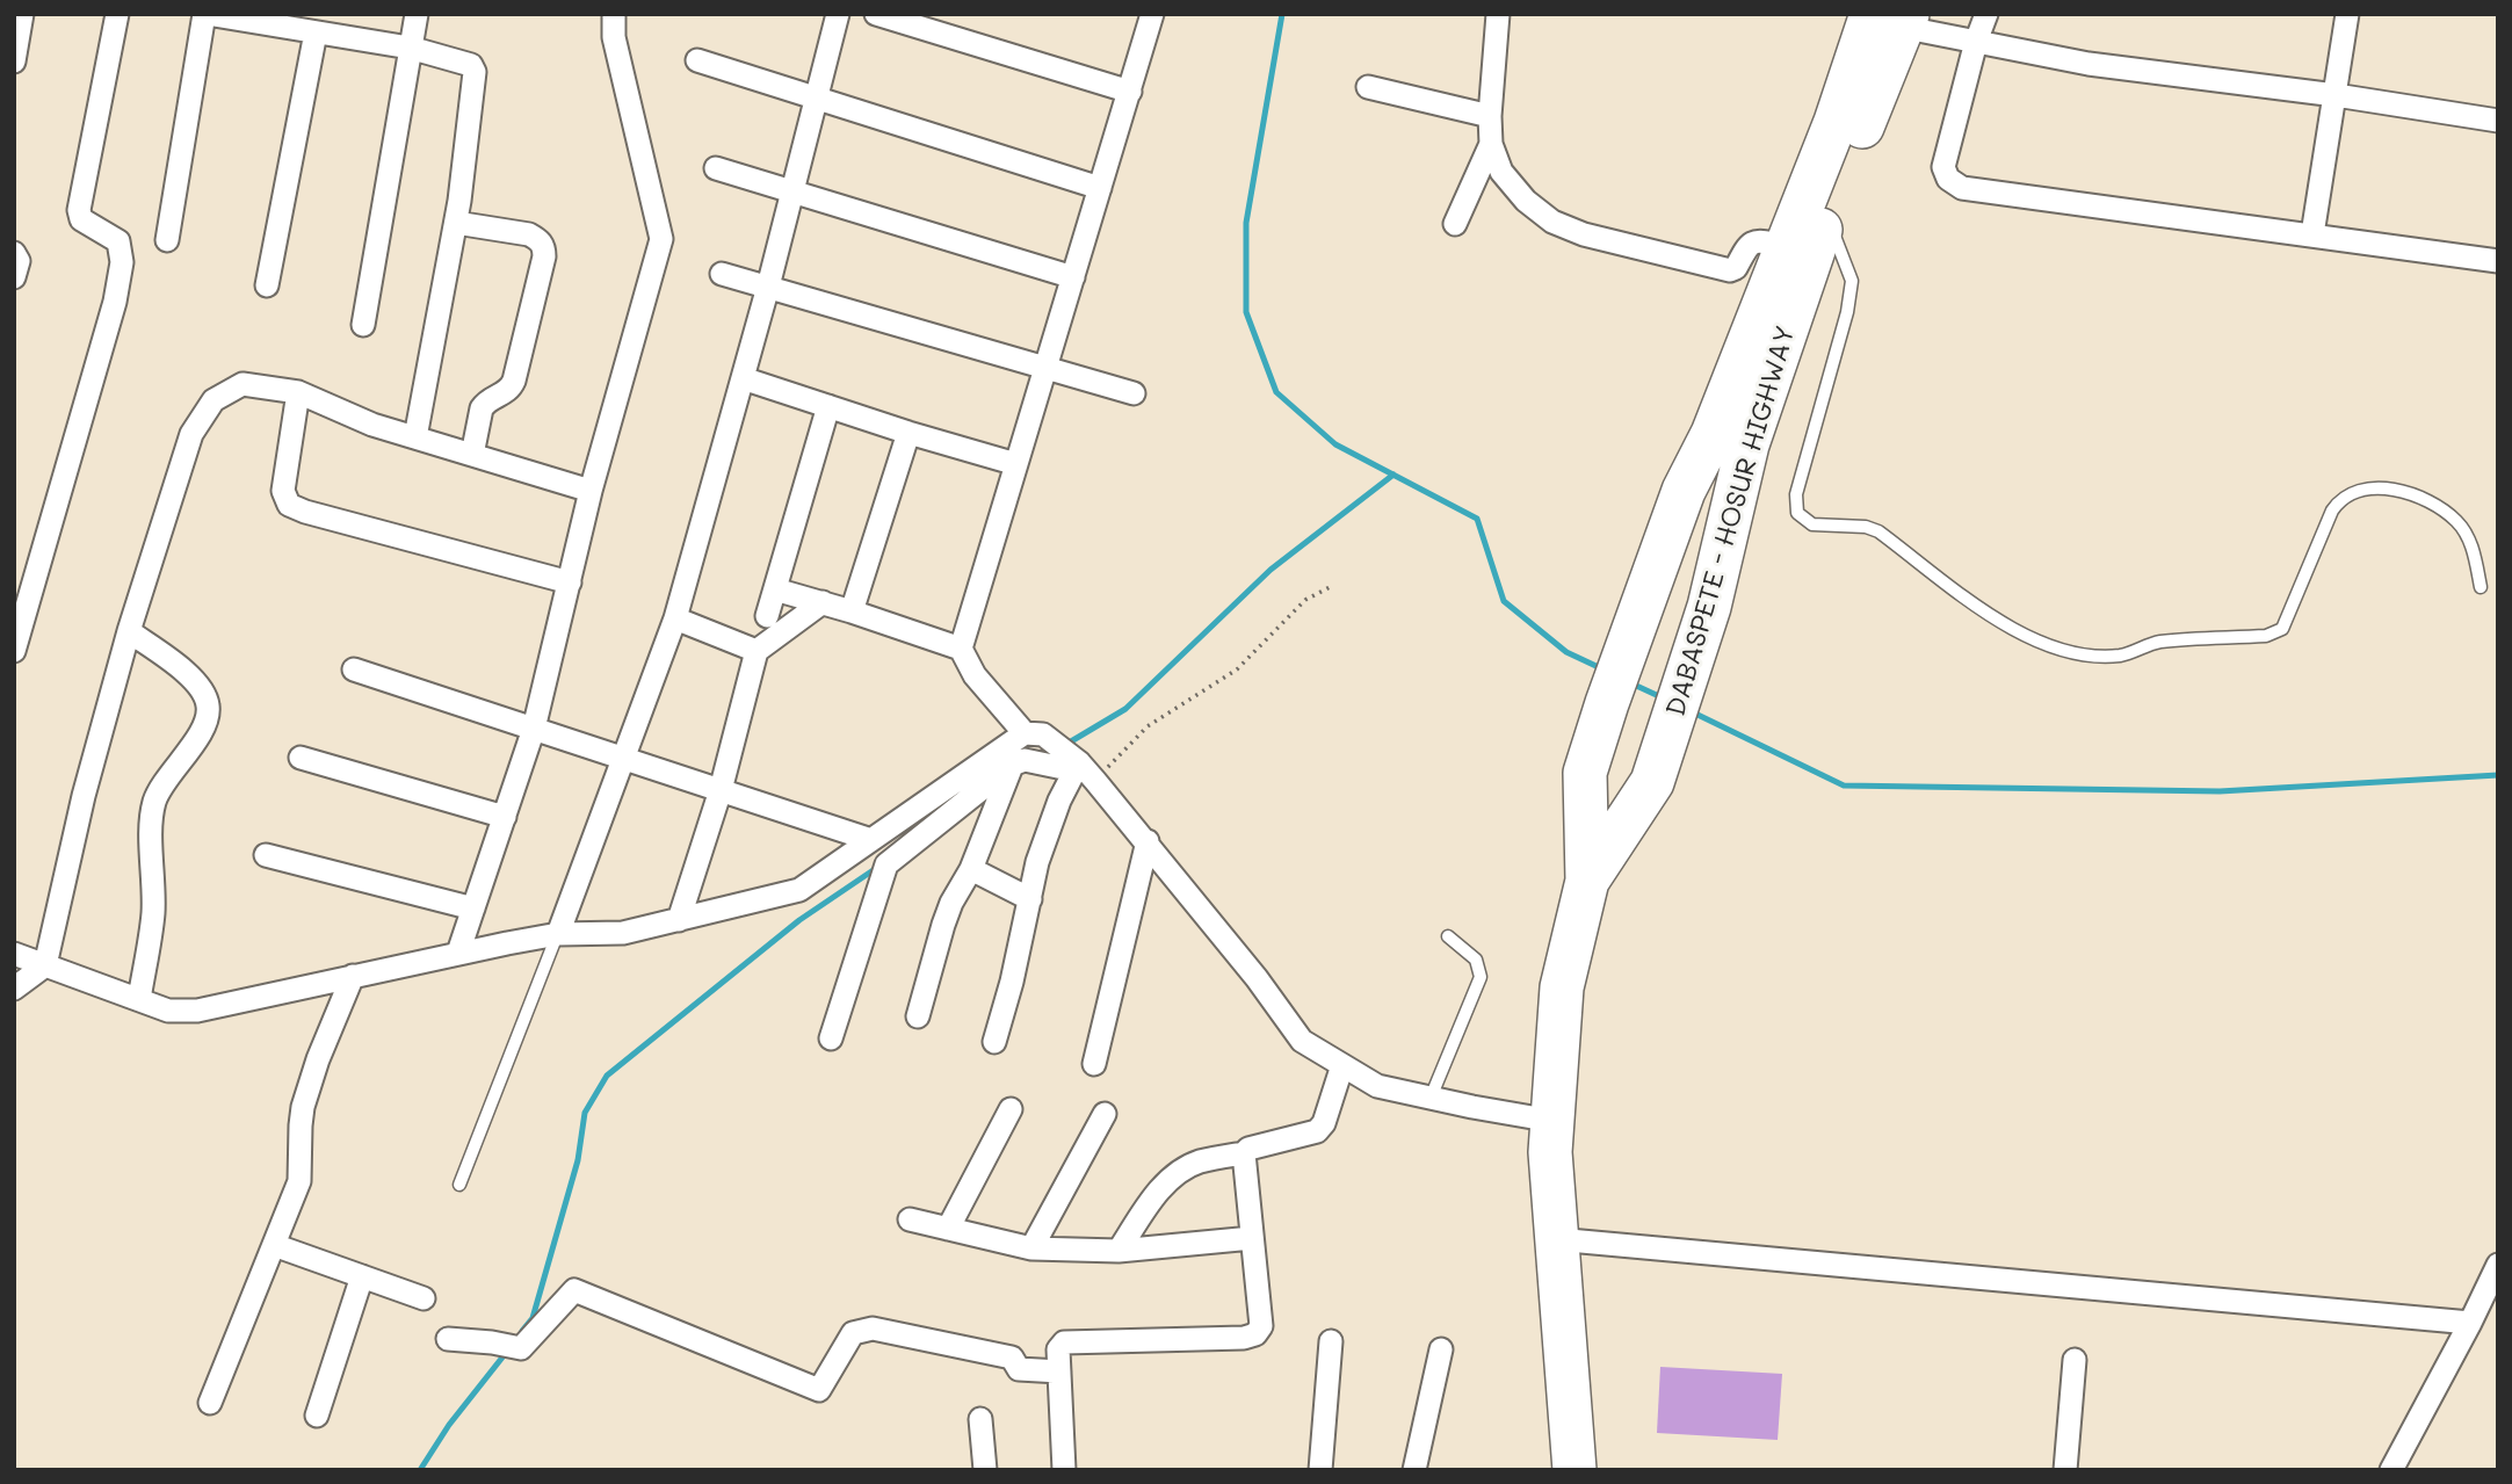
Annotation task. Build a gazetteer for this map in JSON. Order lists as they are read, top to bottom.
{
  "streets": {
    "highway": ["DABASPETE - HOSUR HIGHWAY"]
  }
}
